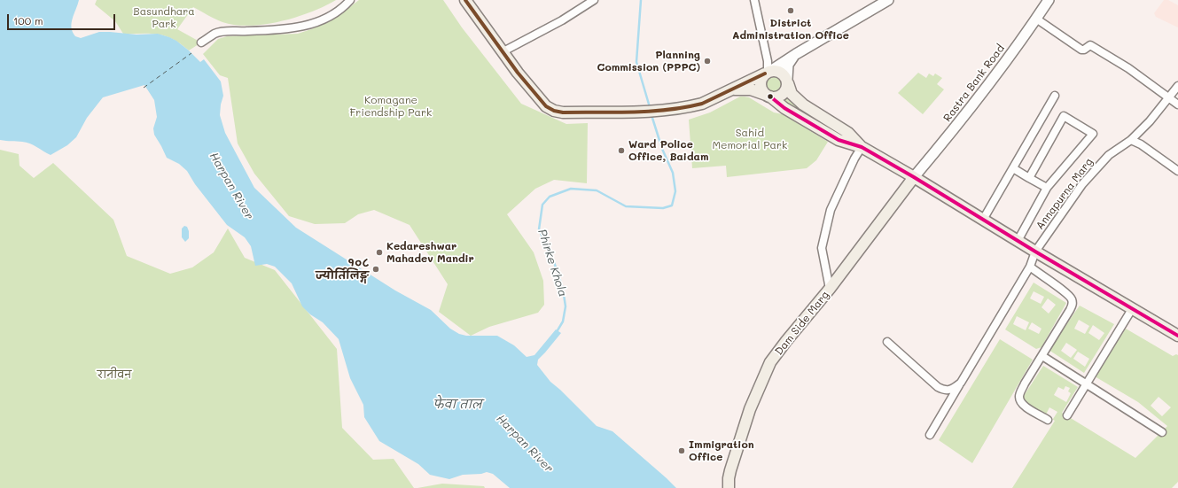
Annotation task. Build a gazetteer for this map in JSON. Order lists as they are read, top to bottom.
{
  "streets": {
    "main road": ["Rastra Bank Road", "Dam Side Marg"],
    "street": ["Annapurna Marg"]
  },
  "crossings": [
    ["Rastra Bank Road", "Dam Side Marg"]
  ],
  "water": ["Harpan River", "Phirke Khola", "फेवा ताल"],
  "parks": [
    "Basundhara Park",
    "Komagane Friendship Park",
    "Sahid Memorial Park",
    "रानीवन"
  ],
  "places": [
    "District Administration Office",
    "Planning Commission (PPPC)",
    "Ward Police Office, Baidam",
    "Kedareshwar Mahadev Mandir",
    "१०८ ज्योर्तिलिङ्ग",
    "Immigration Office"
  ],
  "scale_bar": "100 m"
}
